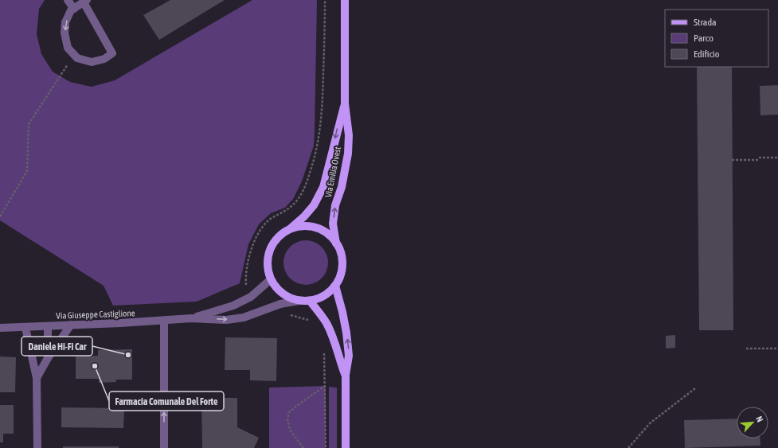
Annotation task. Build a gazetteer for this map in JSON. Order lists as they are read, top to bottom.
{
  "streets": {
    "main road": ["Via Emilia Ovest"],
    "street": ["Via Giuseppe Castiglione"]
  },
  "crossings": [
    ["Via Emilia Ovest", "Via Giuseppe Castiglione"]
  ],
  "places": ["Daniele Hi-Fi Car", "Farmacia Comunale Del Forte"],
  "legend": ["Strada", "Parco", "Edificio"],
  "north": "top right"
}
